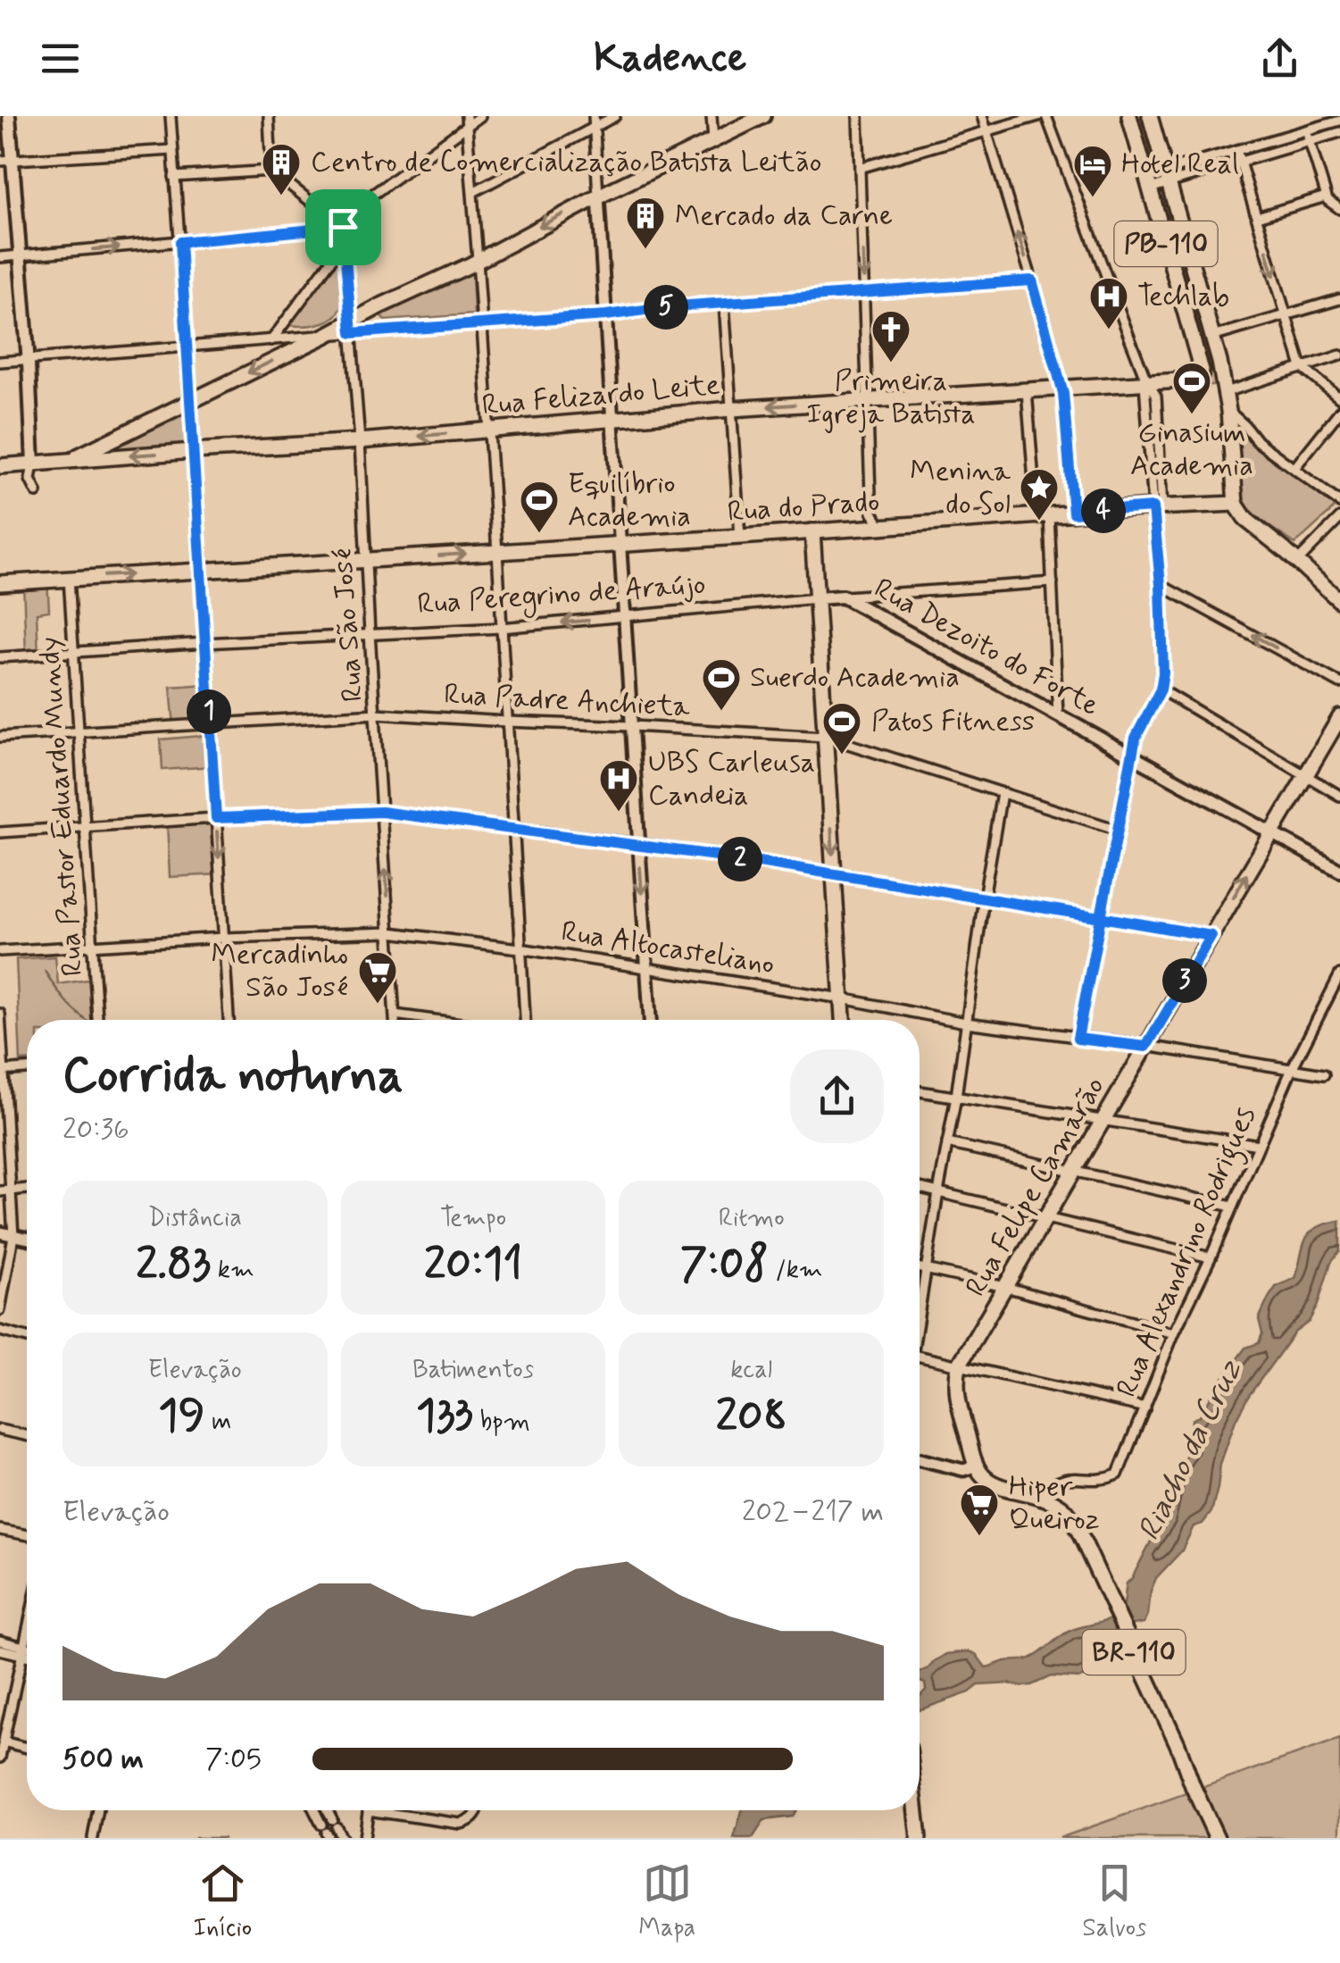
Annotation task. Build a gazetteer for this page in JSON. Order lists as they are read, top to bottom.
{
  "streets": {
    "main road": [
      "PB-110",
      "Rua Felizardo Leite",
      "Rua do Prado",
      "Rua Peregrino de Araújo",
      "Rua Dezoito do Forte",
      "Rua Felipe Camarão",
      "BR-110"
    ],
    "street": [
      "Rua São José",
      "Rua Padre Anchieta",
      "Rua Pastor Eduardo Mundy",
      "Rua Altocasteliano",
      "Rua Alexandrino Rodrigues"
    ]
  },
  "crossings": [
    ["PB-110", "Rua Felizardo Leite"],
    ["PB-110", "Rua do Prado"],
    ["Rua Felizardo Leite", "Rua São José"],
    ["Rua do Prado", "Rua São José"],
    ["Rua do Prado", "Rua Pastor Eduardo Mundy"],
    ["Rua Peregrino de Araújo", "Rua São José"],
    ["Rua Peregrino de Araújo", "Rua Dezoito do Forte"],
    ["Rua Peregrino de Araújo", "Rua Pastor Eduardo Mundy"],
    ["Rua São José", "Rua Padre Anchieta"],
    ["Rua São José", "Rua Altocasteliano"],
    ["Rua Dezoito do Forte", "Rua Felipe Camarão"],
    ["Rua Padre Anchieta", "Rua Pastor Eduardo Mundy"],
    ["Rua Pastor Eduardo Mundy", "Rua Altocasteliano"],
    ["Rua Altocasteliano", "Rua Felipe Camarão"],
    ["Rua Altocasteliano", "Rua Alexandrino Rodrigues"],
    ["Rua Alexandrino Rodrigues", "BR-110"]
  ],
  "water": ["Riacho da Cruz"],
  "places": {
    "building": ["Centro de Comercialização Batista Leitão", "Mercado da Carne"],
    "hotel": ["Hotel Real"],
    "hospital": ["Techlab", "UBS Carleusa Candeia"],
    "church": ["Primeira Igreja Batista"],
    "sports": [
      "Ginasium Academia",
      "Equilíbrio Academia",
      "Suerdo Academia",
      "Patos Fitness"
    ],
    "place": ["Menina do Sol"],
    "supermarket": ["Mercadinho São José", "Hiper Queiroz"]
  },
  "page": {
    "header": "Kadence",
    "pins": [
      "5",
      "4",
      "1",
      "2",
      "3"
    ],
    "heading": ["Corrida noturna", "20:36"],
    "stats": [
      ["Distância", "2.83 km"],
      ["Tempo", "20:11"],
      ["Ritmo", "7:08 /km"],
      ["Elevação", "19 m"],
      ["Batimentos", "133 bpm"],
      ["kcal", "208"]
    ],
    "chart": ["Elevação", "202–217 m"],
    "list": [
      {
        "name": "500 m",
        "note": "7:05"
      }
    ],
    "tabs": ["Início", "Mapa", "Salvos"]
  }
}
